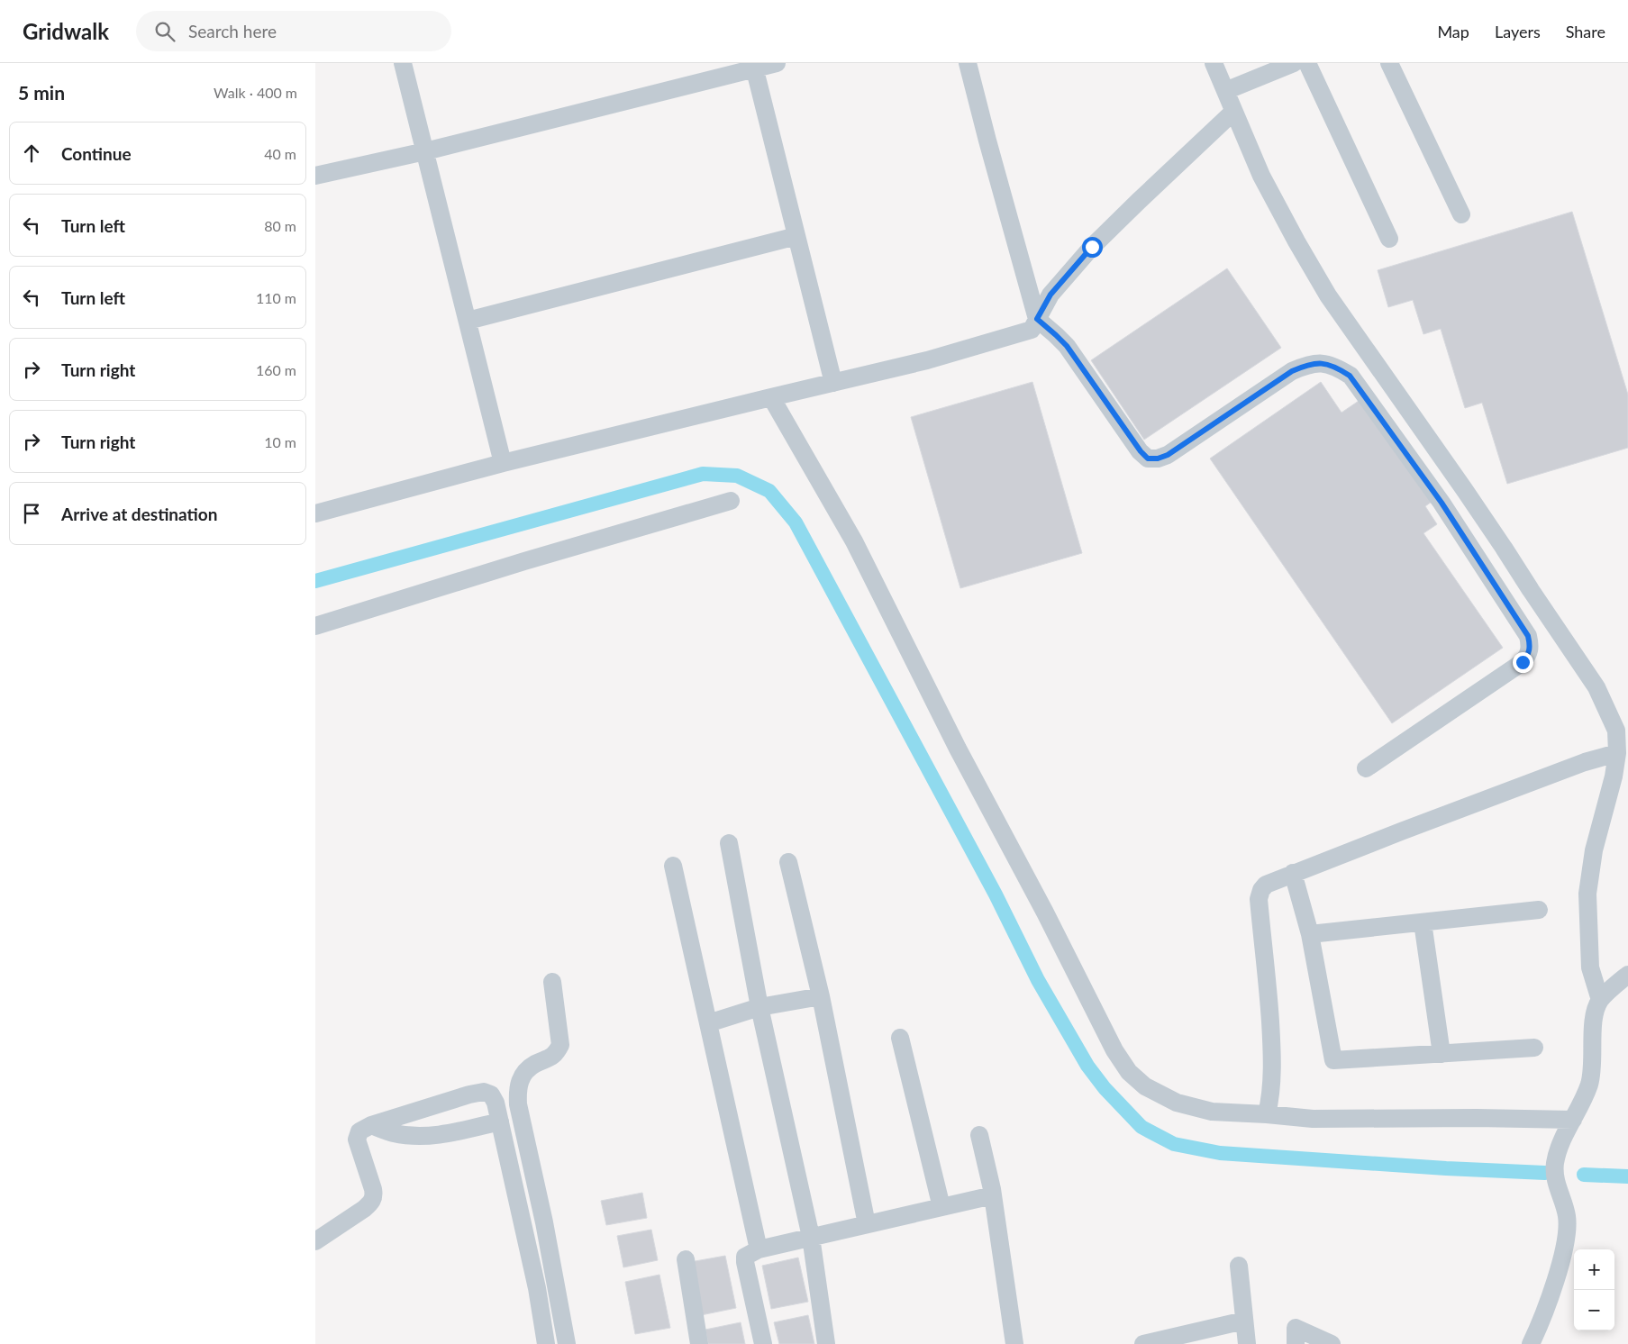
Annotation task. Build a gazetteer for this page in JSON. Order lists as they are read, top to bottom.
{
  "page": {
    "header": "Gridwalk",
    "search": "Search here",
    "nav": ["Map", "Layers", "Share"],
    "heading": ["5 min", "Walk · 400 m"],
    "list": [
      ["Continue", "40 m"],
      ["Turn left", "80 m"],
      ["Turn left", "110 m"],
      ["Turn right", "160 m"],
      ["Turn right", "10 m"],
      "Arrive at destination"
    ],
    "map_buttons": ["+", "−"]
  }
}
